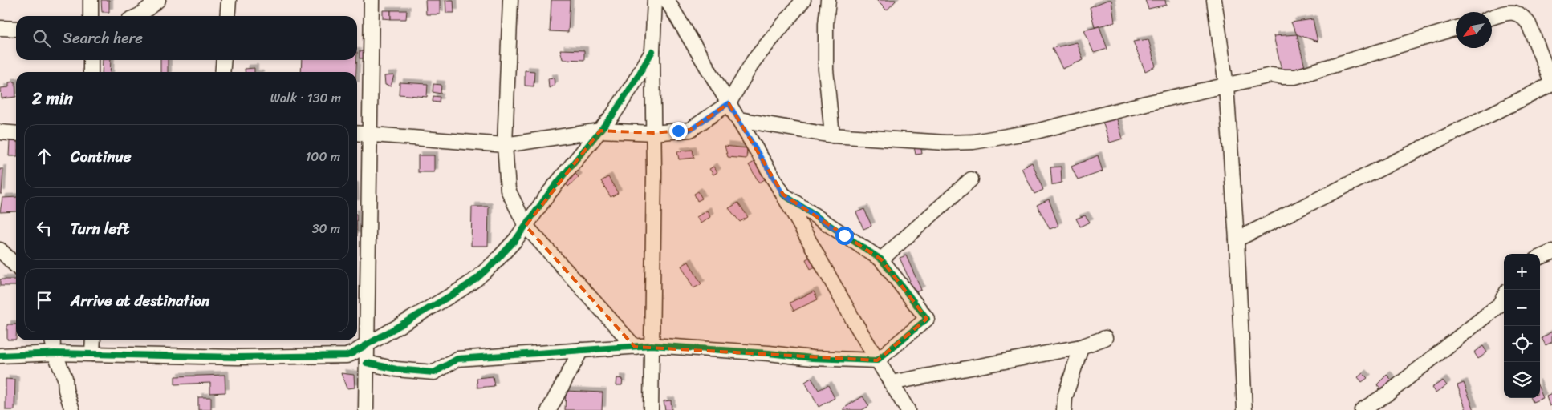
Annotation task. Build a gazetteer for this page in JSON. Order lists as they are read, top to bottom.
{
  "north": "bottom left",
  "page": {
    "search": "Search here",
    "heading": ["2 min", "Walk · 130 m"],
    "list": [
      ["Continue", "100 m"],
      ["Turn left", "30 m"],
      "Arrive at destination"
    ],
    "map_buttons": ["+", "−"]
  }
}
